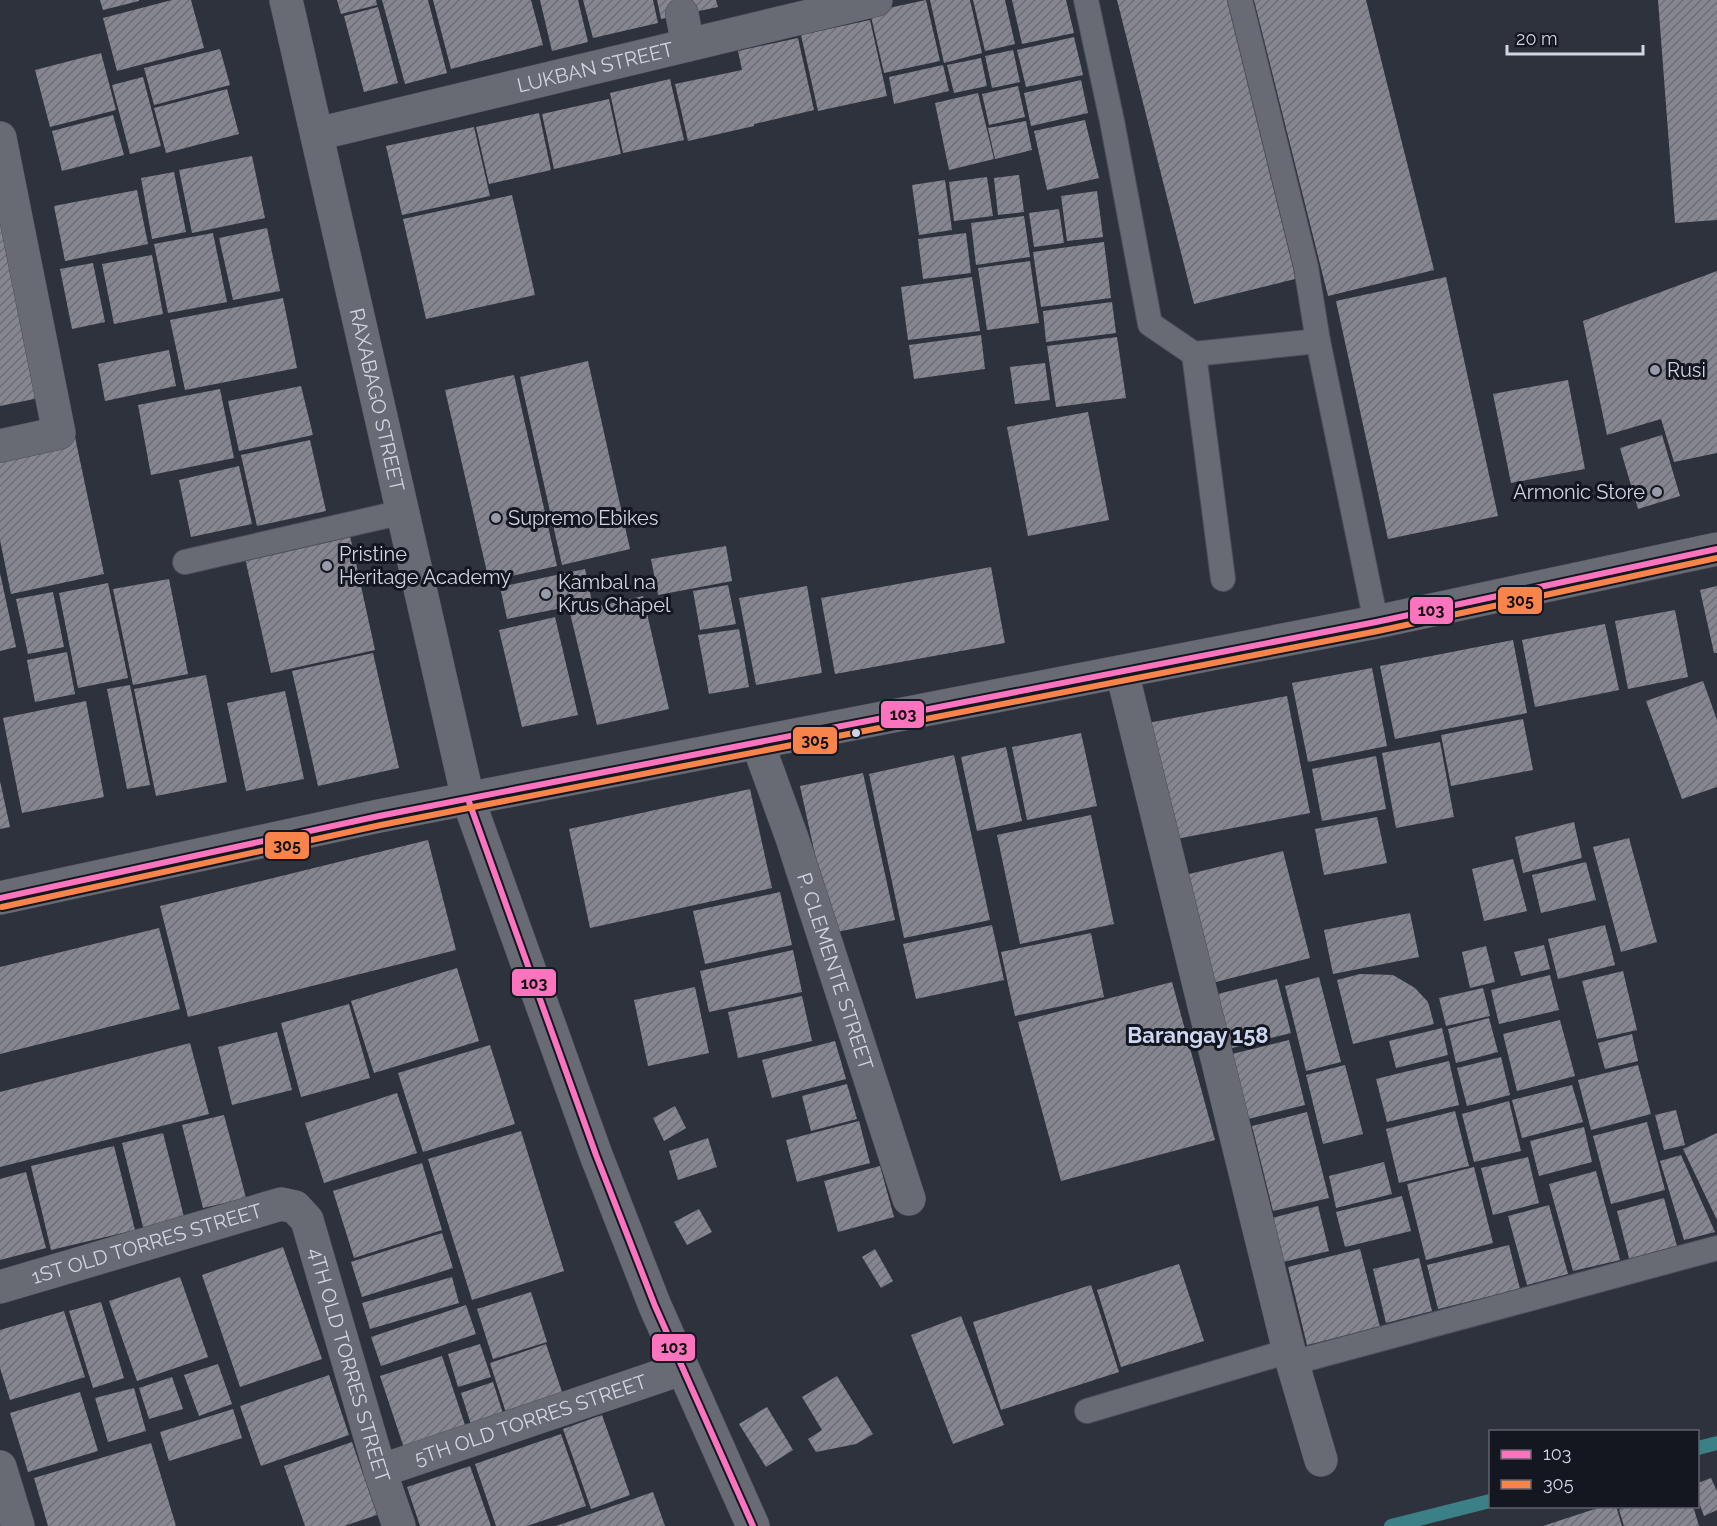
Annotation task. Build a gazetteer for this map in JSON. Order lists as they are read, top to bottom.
{
  "streets": {
    "street": [
      "LUKBAN STREET",
      "RAXABAGO STREET",
      "P. CLEMENTE STREET",
      "1ST OLD TORRES STREET",
      "4TH OLD TORRES STREET",
      "5TH OLD TORRES STREET"
    ]
  },
  "crossings": [
    ["LUKBAN STREET", "RAXABAGO STREET"],
    ["RAXABAGO STREET", "5TH OLD TORRES STREET"],
    ["1ST OLD TORRES STREET", "4TH OLD TORRES STREET"],
    ["4TH OLD TORRES STREET", "5TH OLD TORRES STREET"]
  ],
  "districts": ["Barangay 158"],
  "places": [
    "Rusi",
    "Armonic Store",
    "Supremo Ebikes",
    "Pristine Heritage Academy",
    "Kambal na Krus Chapel"
  ],
  "lines": ["transit line 103", "transit line 305"],
  "legend": ["103", "305"],
  "scale_bar": "20 m"
}
